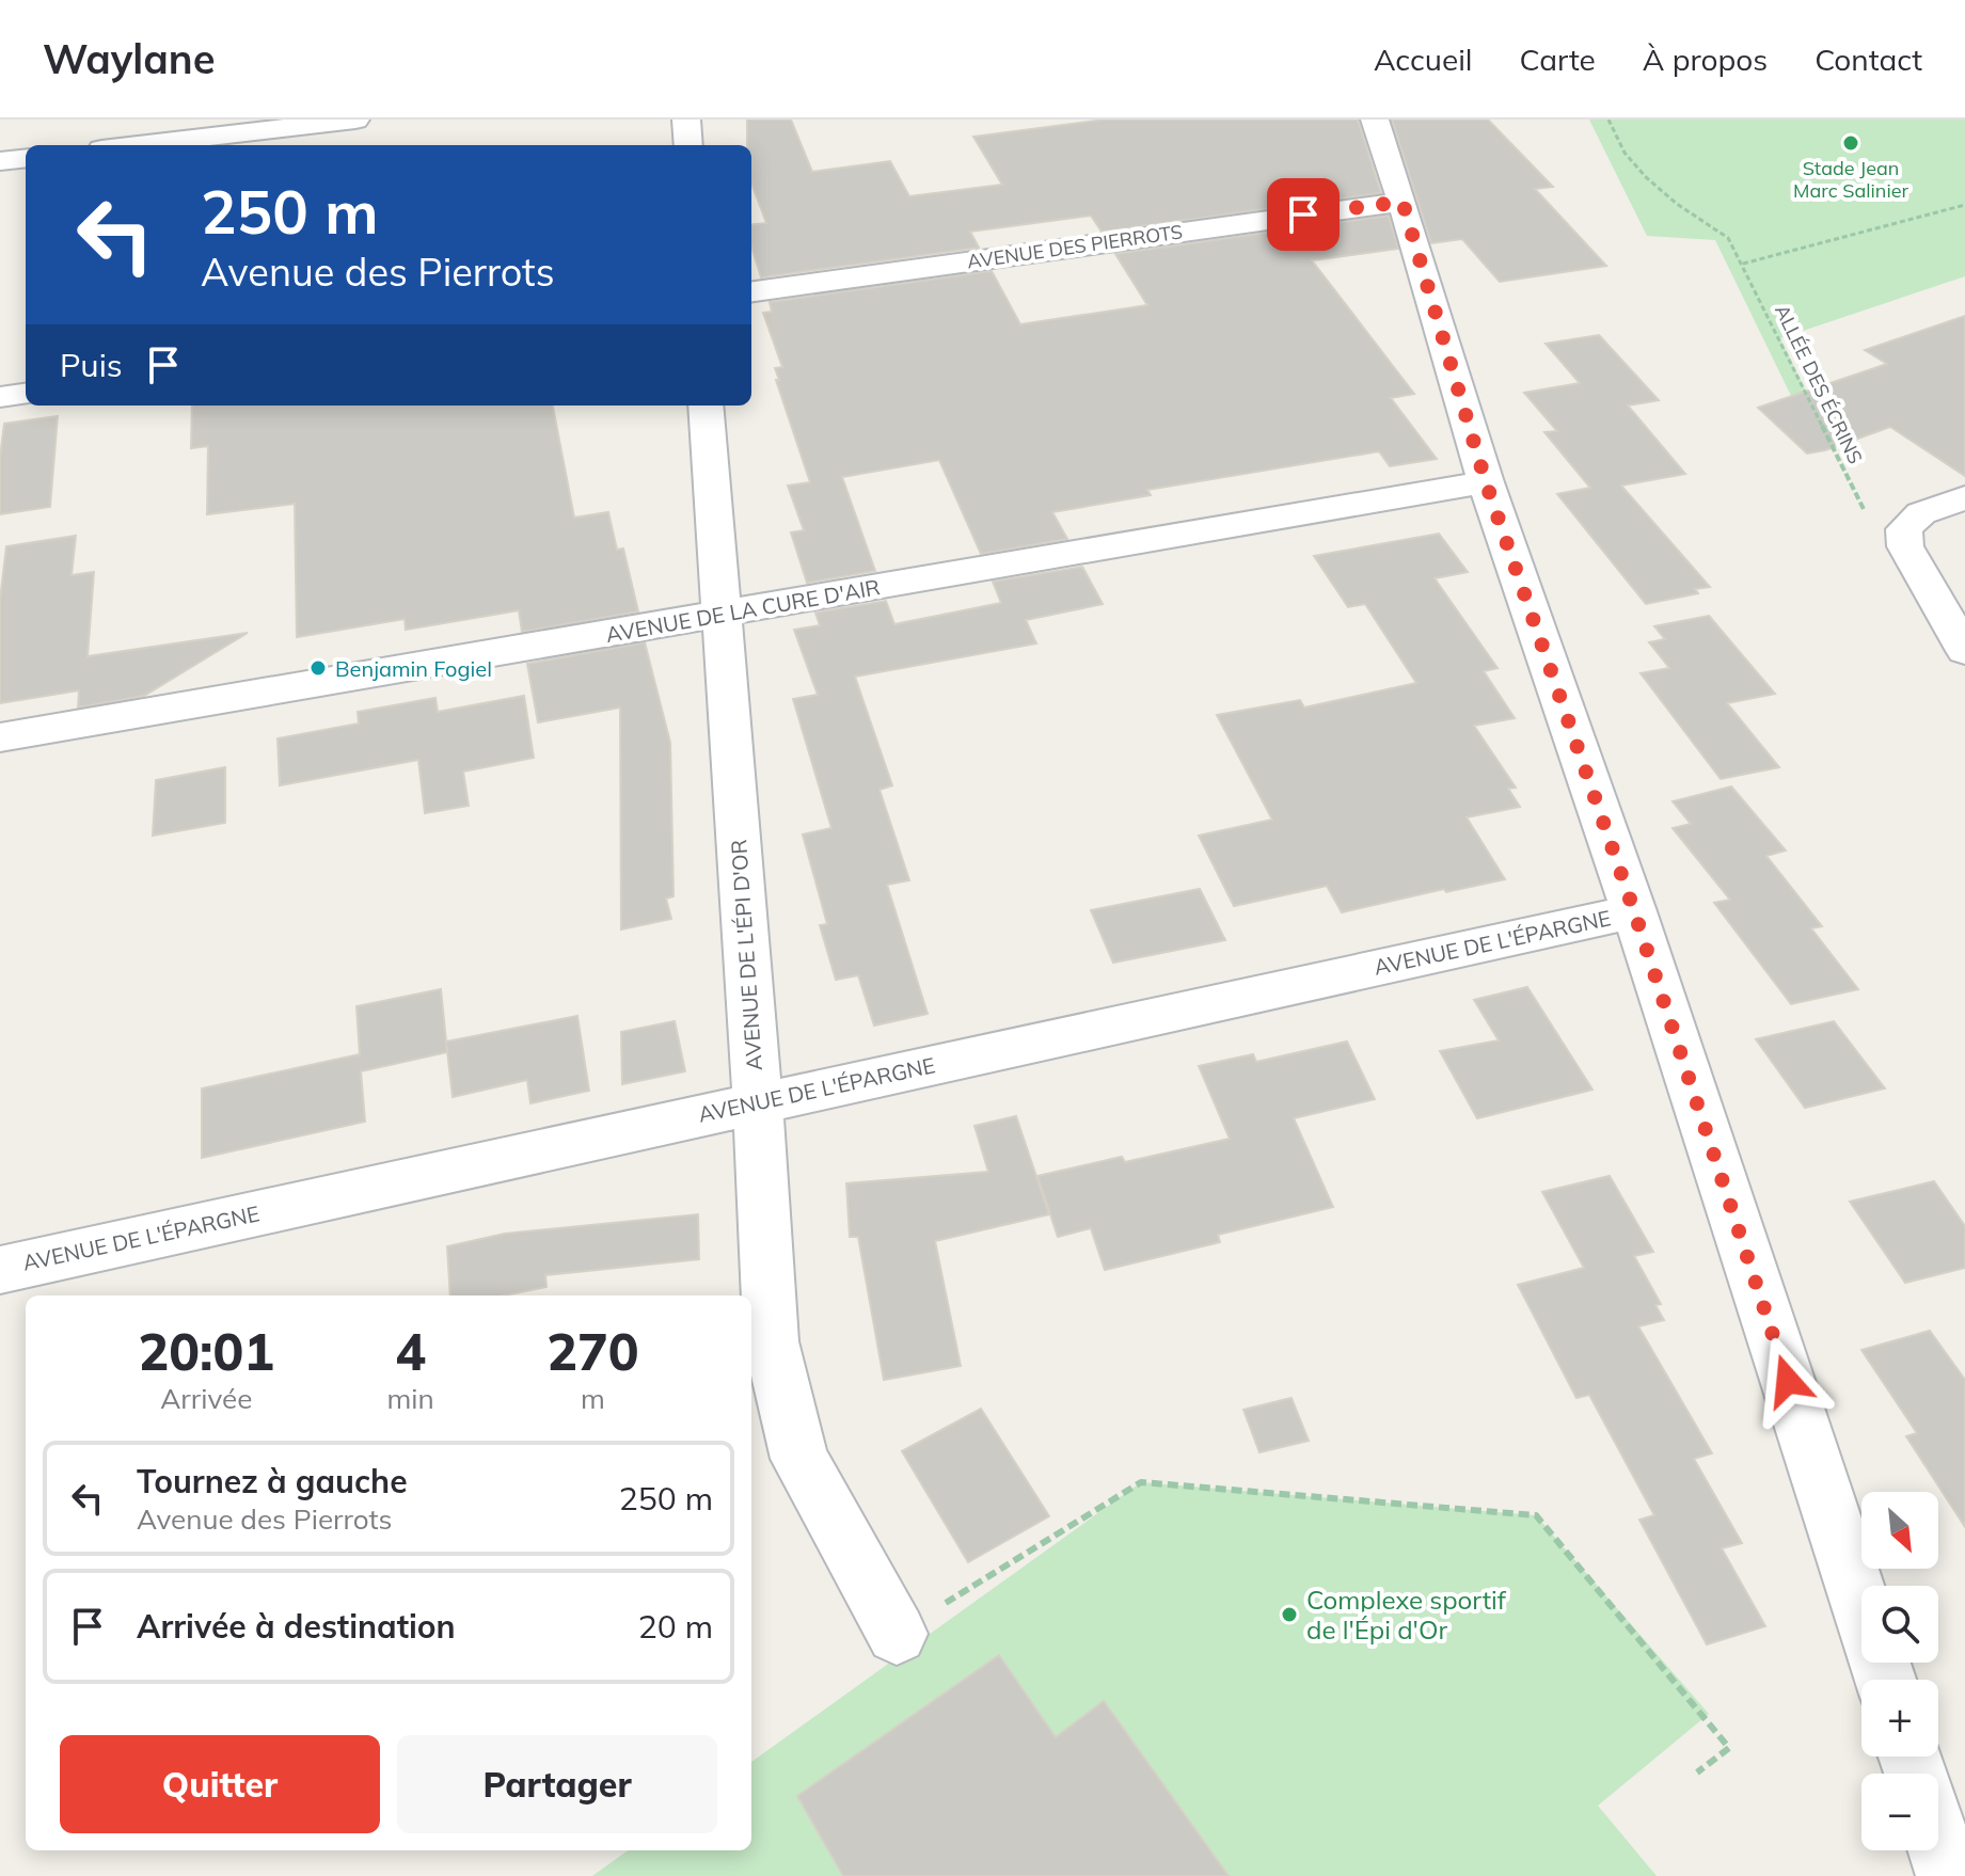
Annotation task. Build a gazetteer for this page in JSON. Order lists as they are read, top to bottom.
{
  "streets": {
    "street": [
      "AVENUE DES PIERROTS",
      "AVENUE DE LA CURE D'AIR",
      "AVENUE DE L'ÉPARGNE",
      "AVENUE DE L'ÉPI D'OR"
    ],
    "path": ["ALLÉE DES ÉCRINS"]
  },
  "crossings": [
    ["AVENUE DE LA CURE D'AIR", "AVENUE DE L'ÉPI D'OR"],
    ["AVENUE DE L'ÉPARGNE", "AVENUE DE L'ÉPI D'OR"]
  ],
  "places": ["Stade Jean Marc Salinier", "Benjamin Fogiel", "Complexe sportif de l'Épi d'Or"],
  "north": "bottom right",
  "page": {
    "header": "Waylane",
    "nav": [
      "Accueil",
      "Carte",
      "À propos",
      "Contact"
    ],
    "turn": ["250 m", "Avenue des Pierrots"],
    "then": "Puis",
    "eta": [
      "20:01",
      "Arrivée",
      "4",
      "min",
      "270",
      "m"
    ],
    "list": [
      {
        "name": "Tournez à gauche",
        "note": "Avenue des Pierrots",
        "value": "250 m"
      },
      {
        "name": "Arrivée à destination",
        "value": "20 m"
      }
    ],
    "map_buttons": ["+", "−"],
    "buttons": ["Quitter", "Partager"]
  }
}
